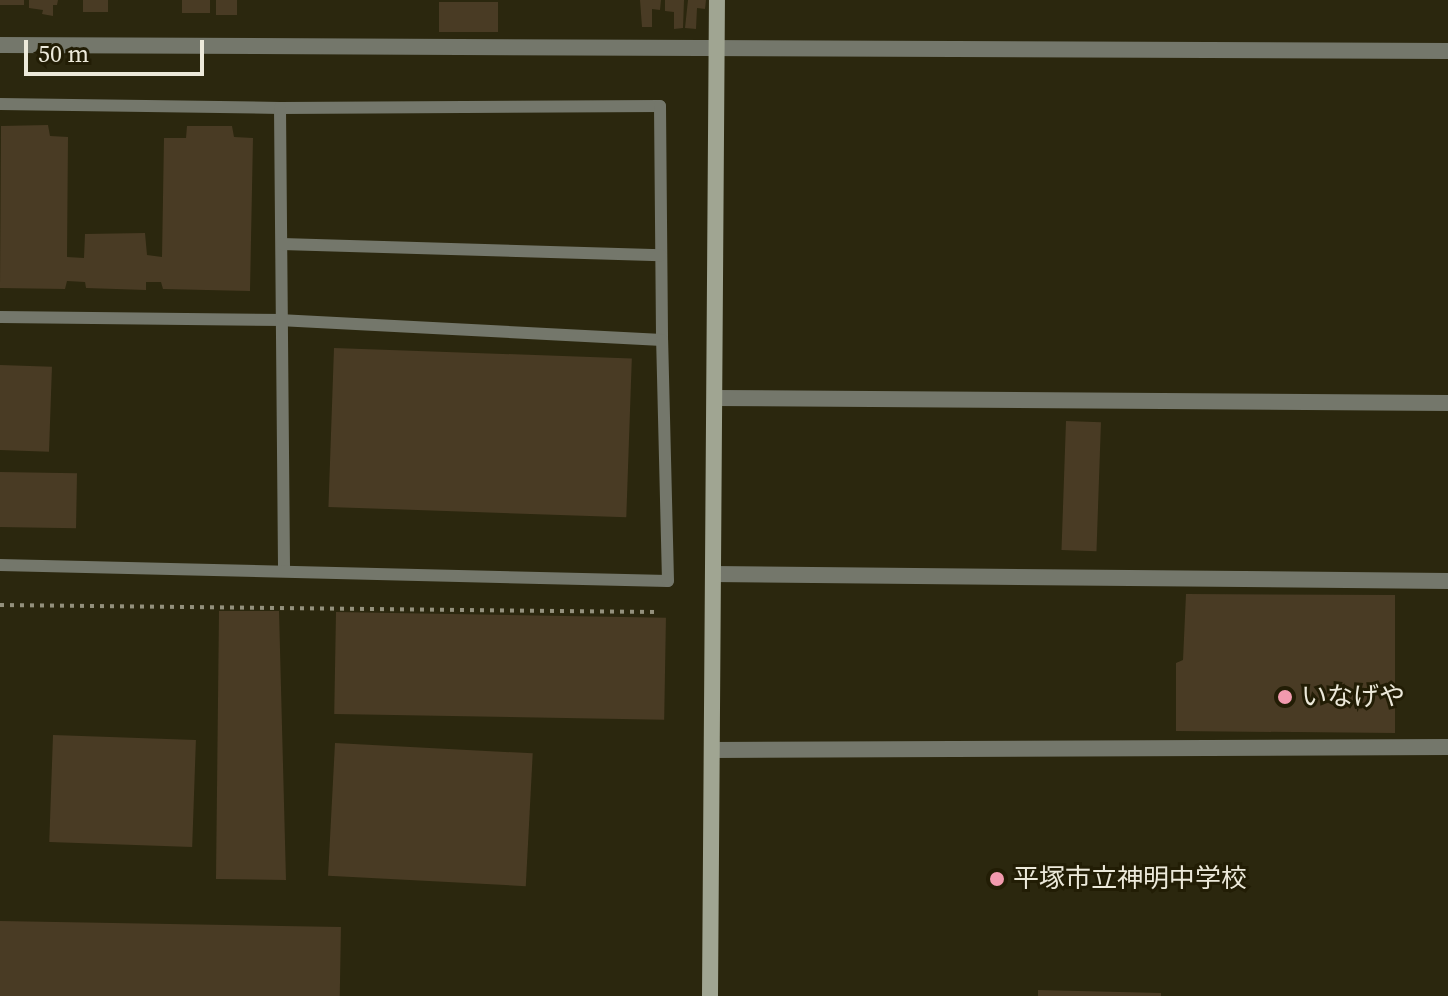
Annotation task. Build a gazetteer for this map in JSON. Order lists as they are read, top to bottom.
{
  "places": ["いなげや", "平塚市立神明中学校"],
  "scale_bar": "50 m"
}
